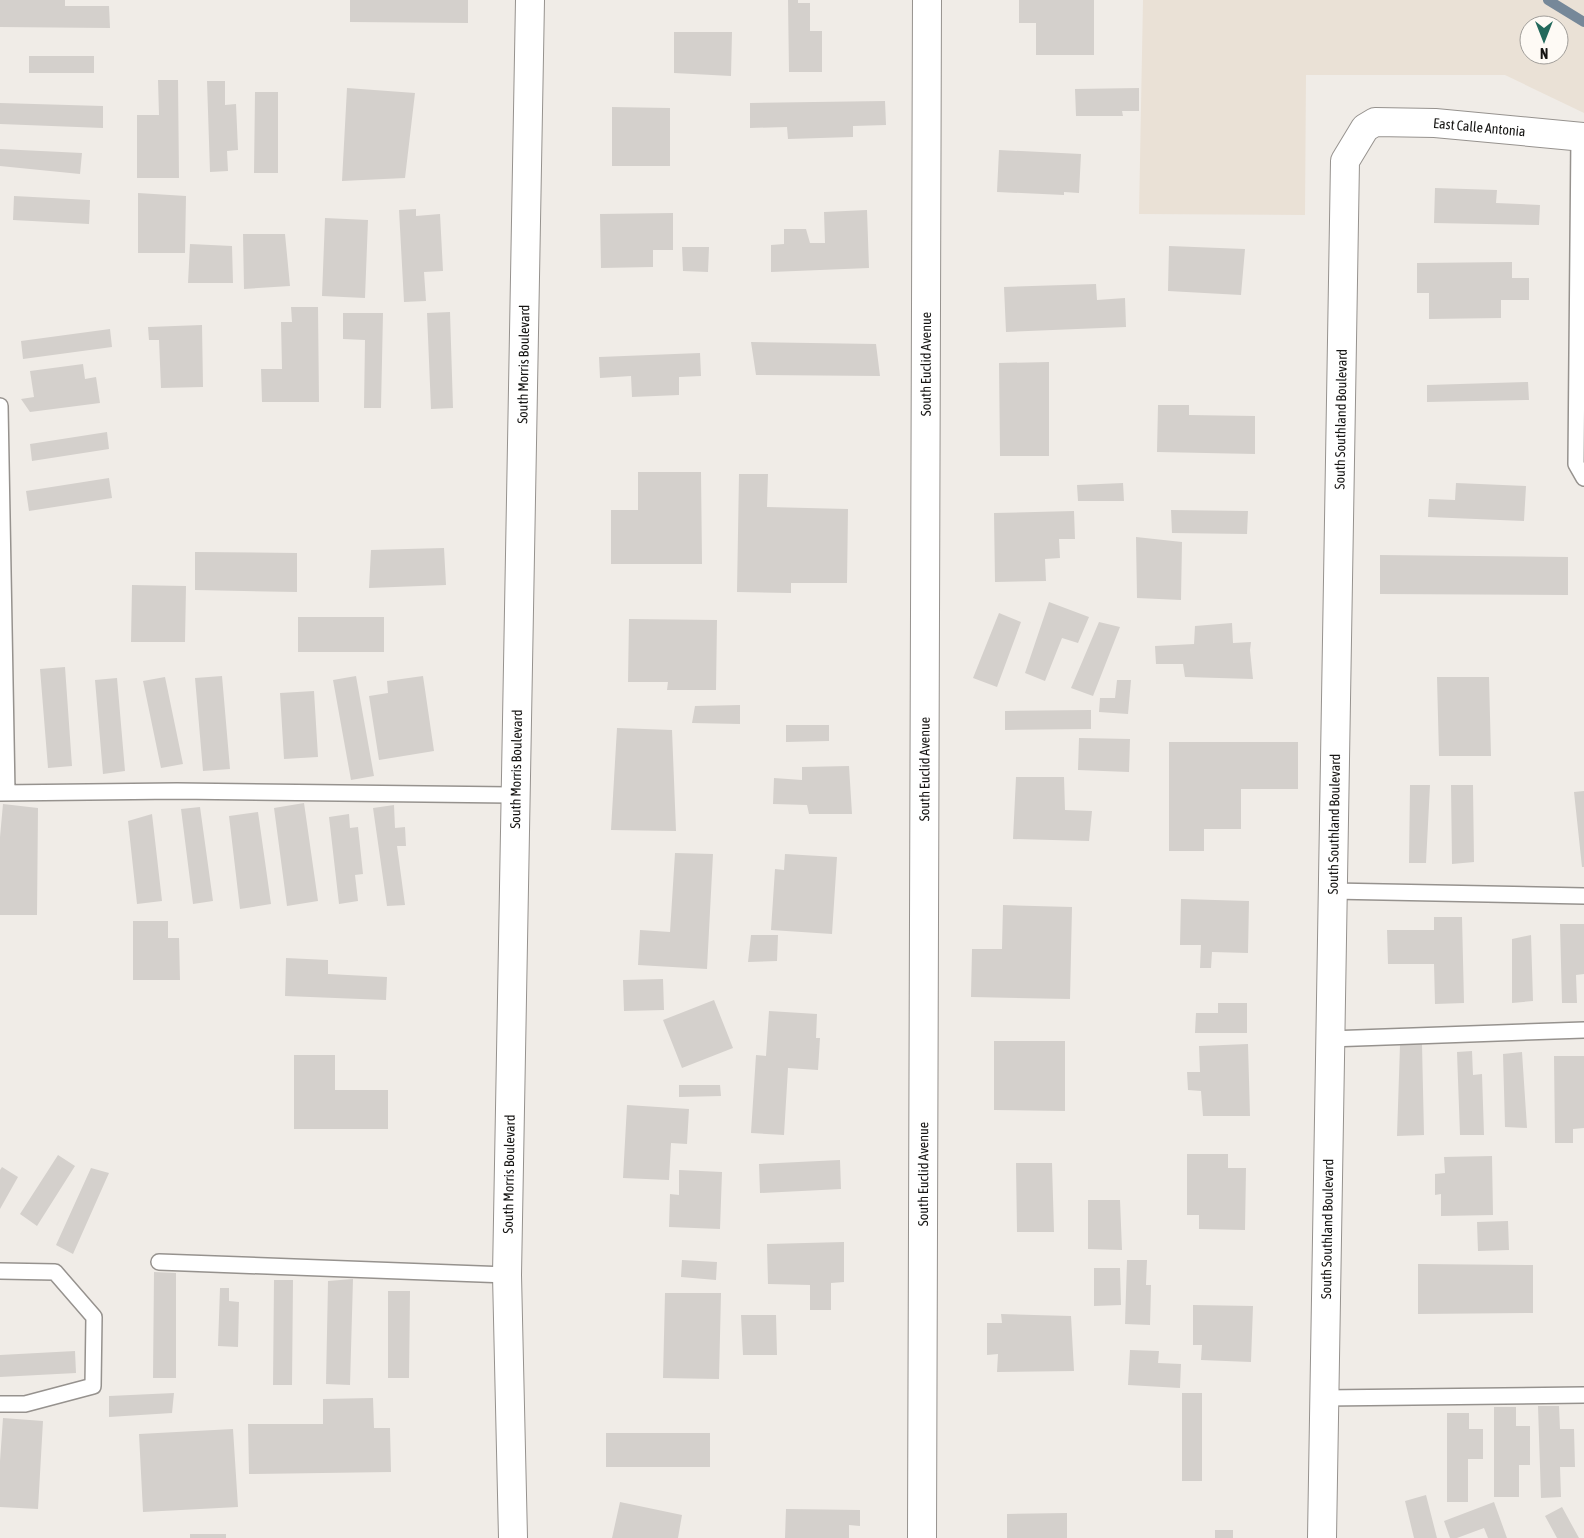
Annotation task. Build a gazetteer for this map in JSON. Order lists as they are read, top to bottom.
{
  "streets": {
    "street": [
      "East Calle Antonia",
      "South Morris Boulevard",
      "South Euclid Avenue",
      "South Southland Boulevard"
    ]
  },
  "crossings": [
    ["East Calle Antonia", "South Southland Boulevard"]
  ],
  "north": "bottom"
}
